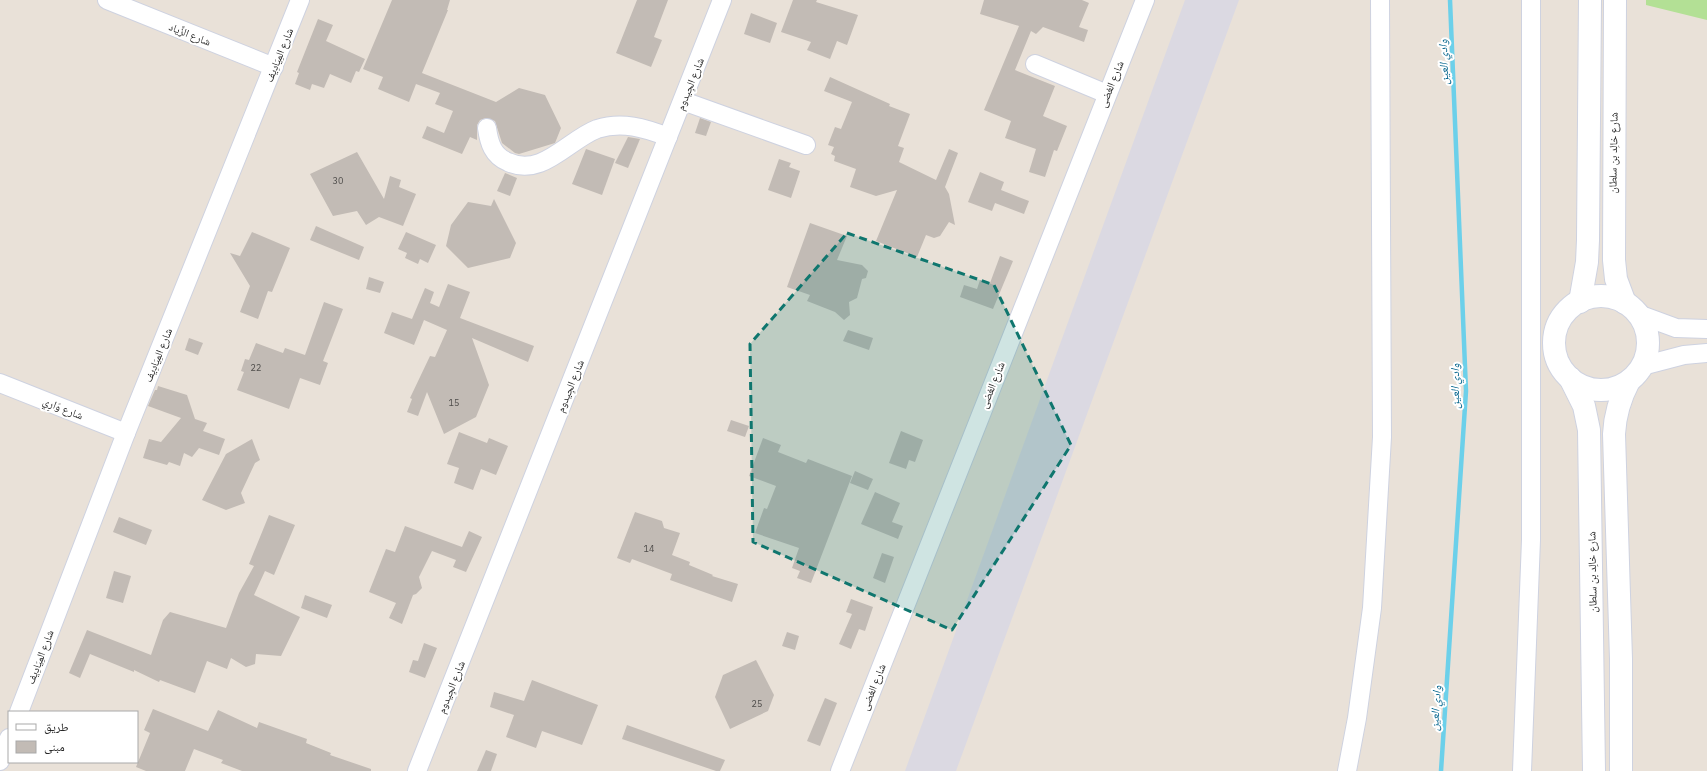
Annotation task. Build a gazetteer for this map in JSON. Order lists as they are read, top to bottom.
{
  "streets": {
    "street": [
      "شارع الزِّياد",
      "شارع المِيَادِيف",
      "شارع الجِيدوم",
      "شارع الغضى",
      "شارع خالِد بن سلطان",
      "شارع وَارِي"
    ]
  },
  "crossings": [
    ["شارع الزِّياد", "شارع المِيَادِيف"],
    ["شارع المِيَادِيف", "شارع وَارِي"]
  ],
  "water": ["وادي العين"],
  "house_numbers": [
    "30",
    "22",
    "15",
    "14",
    "25"
  ],
  "legend": ["طريق", "مبنى"]
}
